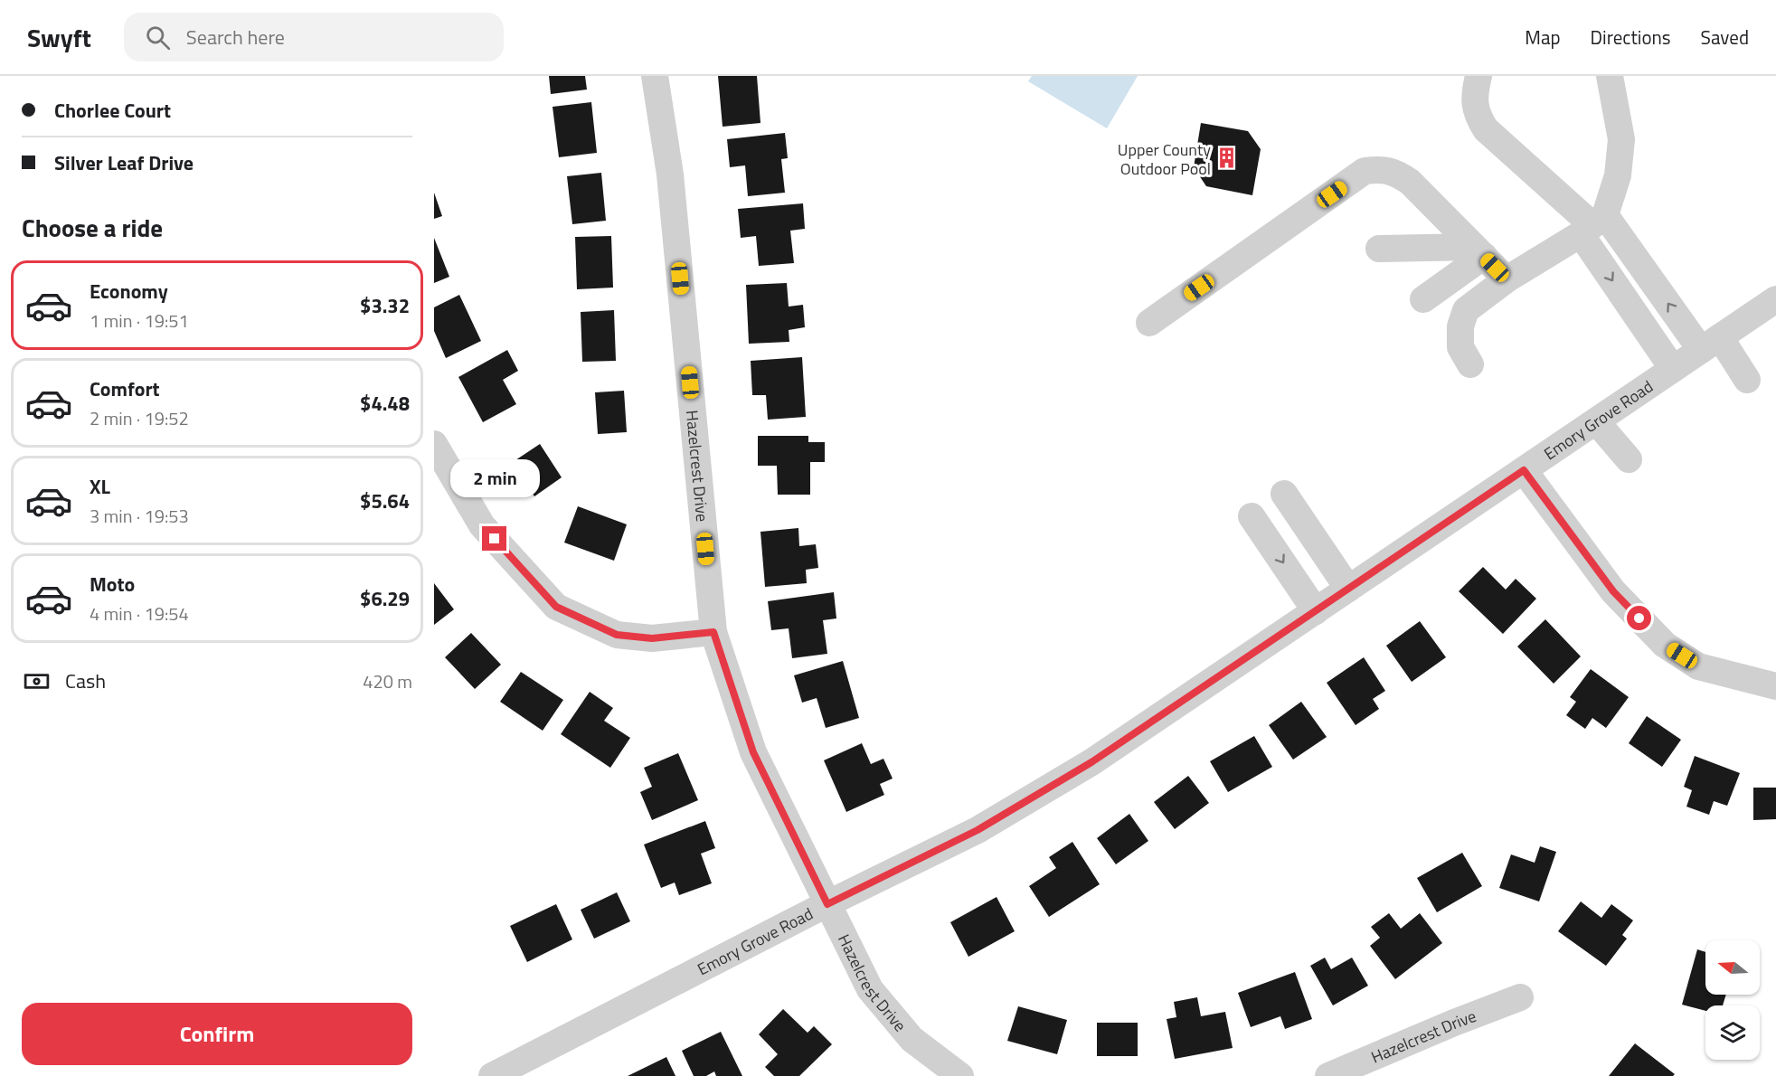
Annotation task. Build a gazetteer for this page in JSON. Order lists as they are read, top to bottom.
{
  "streets": {
    "street": ["Emory Grove Road", "Hazelcrest Drive"]
  },
  "crossings": [
    ["Emory Grove Road", "Hazelcrest Drive"]
  ],
  "places": {
    "building": ["Upper County Outdoor Pool"]
  },
  "north": "left",
  "page": {
    "header": "Swyft",
    "search": "Search here",
    "nav": ["Map", "Directions", "Saved"],
    "banner": ["Chorlee Court", "Silver Leaf Drive"],
    "heading": "Choose a ride",
    "list": [
      {
        "name": "Economy",
        "note": "1 min · 19:51",
        "value": "$3.32"
      },
      {
        "name": "Comfort",
        "note": "2 min · 19:52",
        "value": "$4.48"
      },
      {
        "name": "XL",
        "note": "3 min · 19:53",
        "value": "$5.64"
      },
      {
        "name": "Moto",
        "note": "4 min · 19:54",
        "value": "$6.29"
      }
    ],
    "bubble": "2 min",
    "pay": ["Cash", "420 m"],
    "buttons": "Confirm"
  }
}
